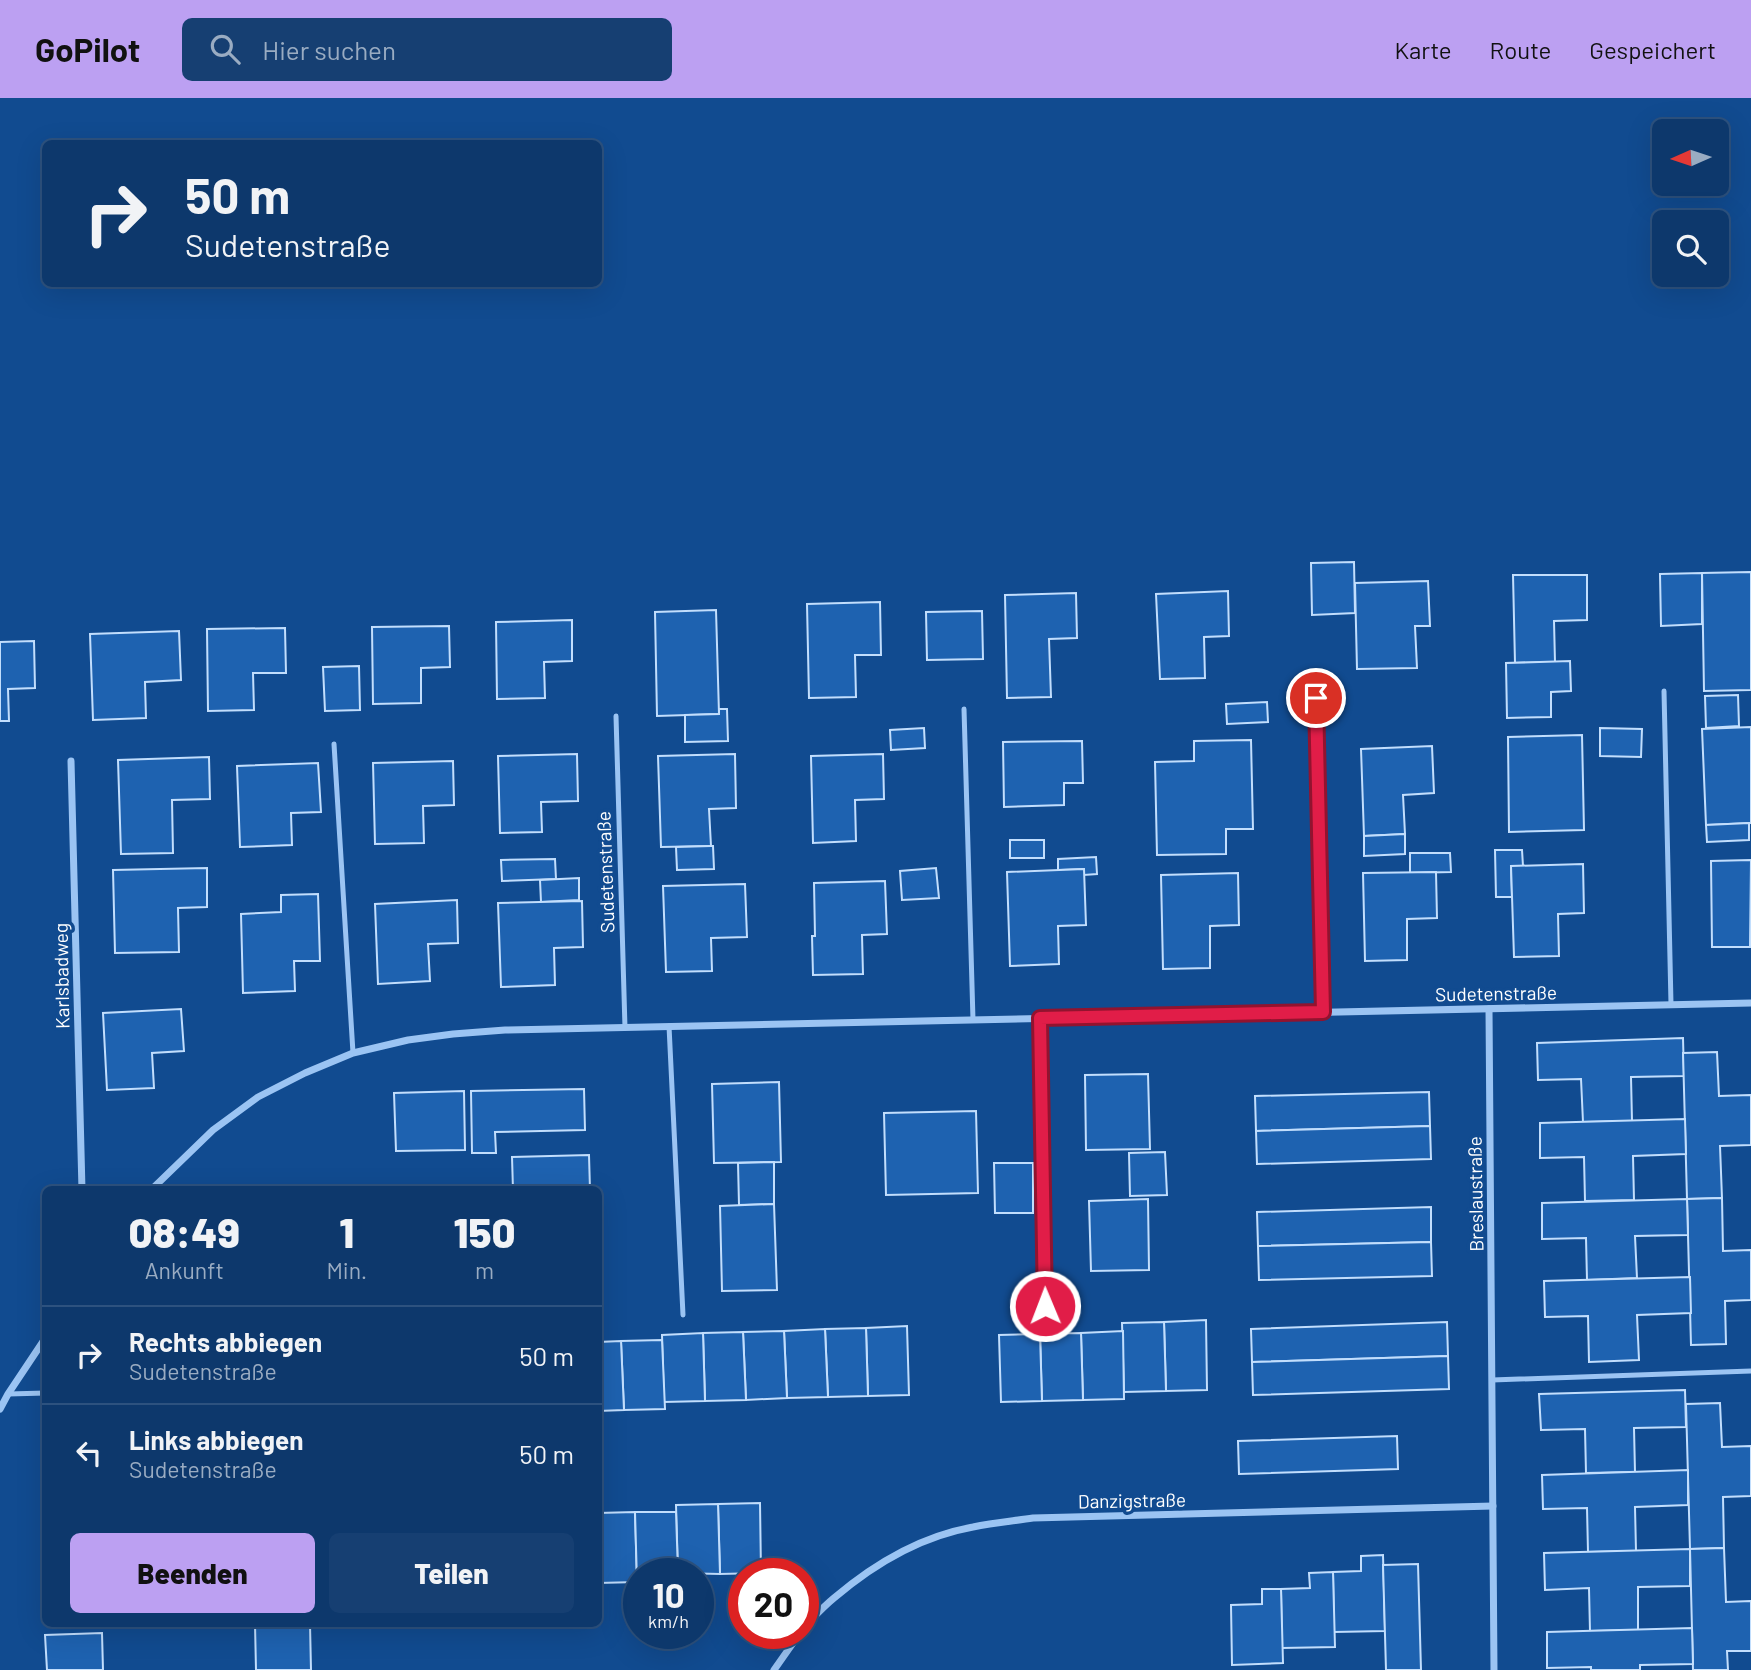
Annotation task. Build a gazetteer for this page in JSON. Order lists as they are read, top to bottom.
{
  "streets": {
    "street": [
      "Sudetenstraße",
      "Karlsbadweg",
      "Breslaustraße",
      "Danzigstraße"
    ]
  },
  "crossings": [
    ["Sudetenstraße", "Breslaustraße"],
    ["Breslaustraße", "Danzigstraße"]
  ],
  "north": "left",
  "page": {
    "header": "GoPilot",
    "search": "Hier suchen",
    "nav": ["Karte", "Route", "Gespeichert"],
    "turn": ["50 m", "Sudetenstraße"],
    "eta": [
      "08:49",
      "Ankunft",
      "1",
      "Min.",
      "150",
      "m"
    ],
    "list": [
      {
        "name": "Rechts abbiegen",
        "note": "Sudetenstraße",
        "value": "50 m"
      },
      {
        "name": "Links abbiegen",
        "note": "Sudetenstraße",
        "value": "50 m"
      }
    ],
    "buttons": ["Beenden", "Teilen"],
    "speed": "10 km/h",
    "limit": "20"
  }
}
